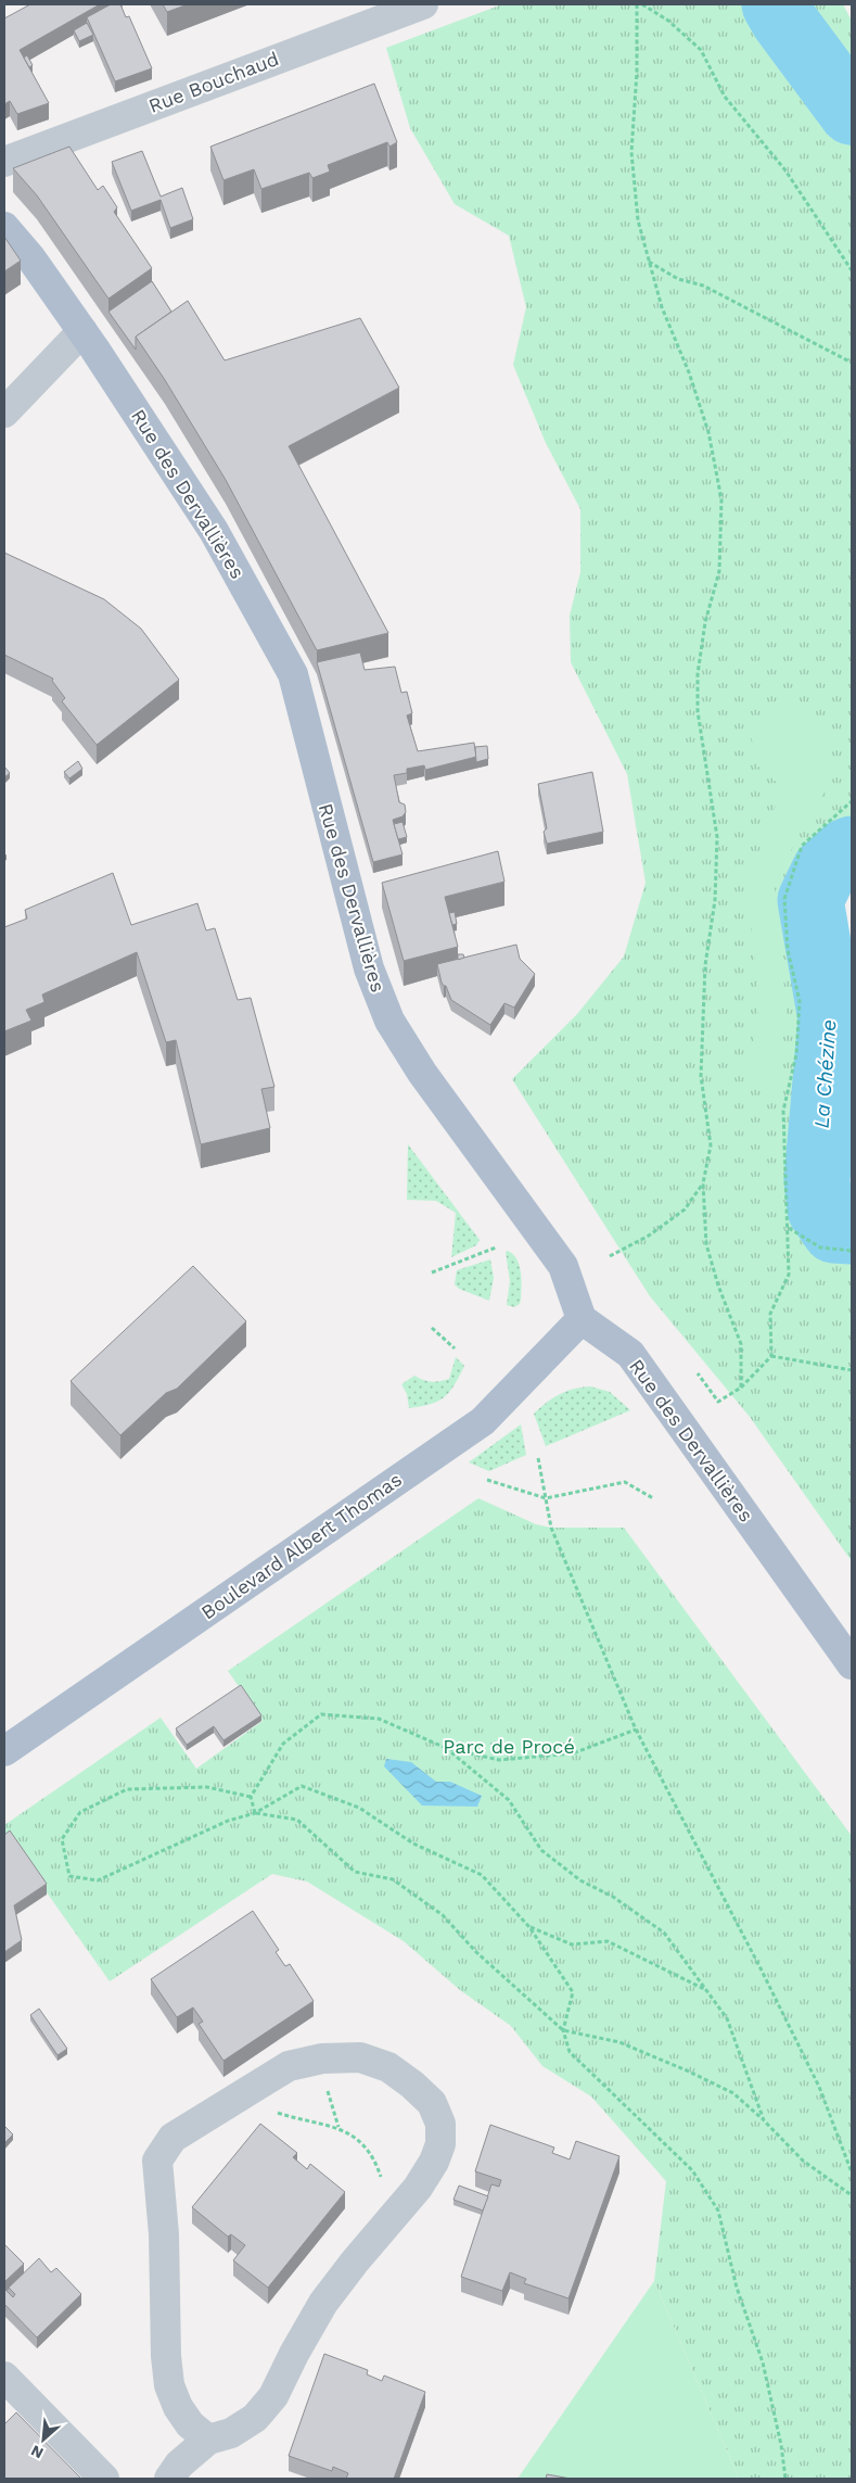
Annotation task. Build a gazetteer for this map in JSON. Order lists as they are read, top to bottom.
{
  "streets": {
    "main road": ["Rue des Dervallières", "Boulevard Albert Thomas"],
    "street": ["Rue Bouchaud"]
  },
  "crossings": [
    ["Rue des Dervallières", "Boulevard Albert Thomas"]
  ],
  "water": ["La Chézine"],
  "parks": ["Parc de Procé"],
  "north": "bottom left"
}
